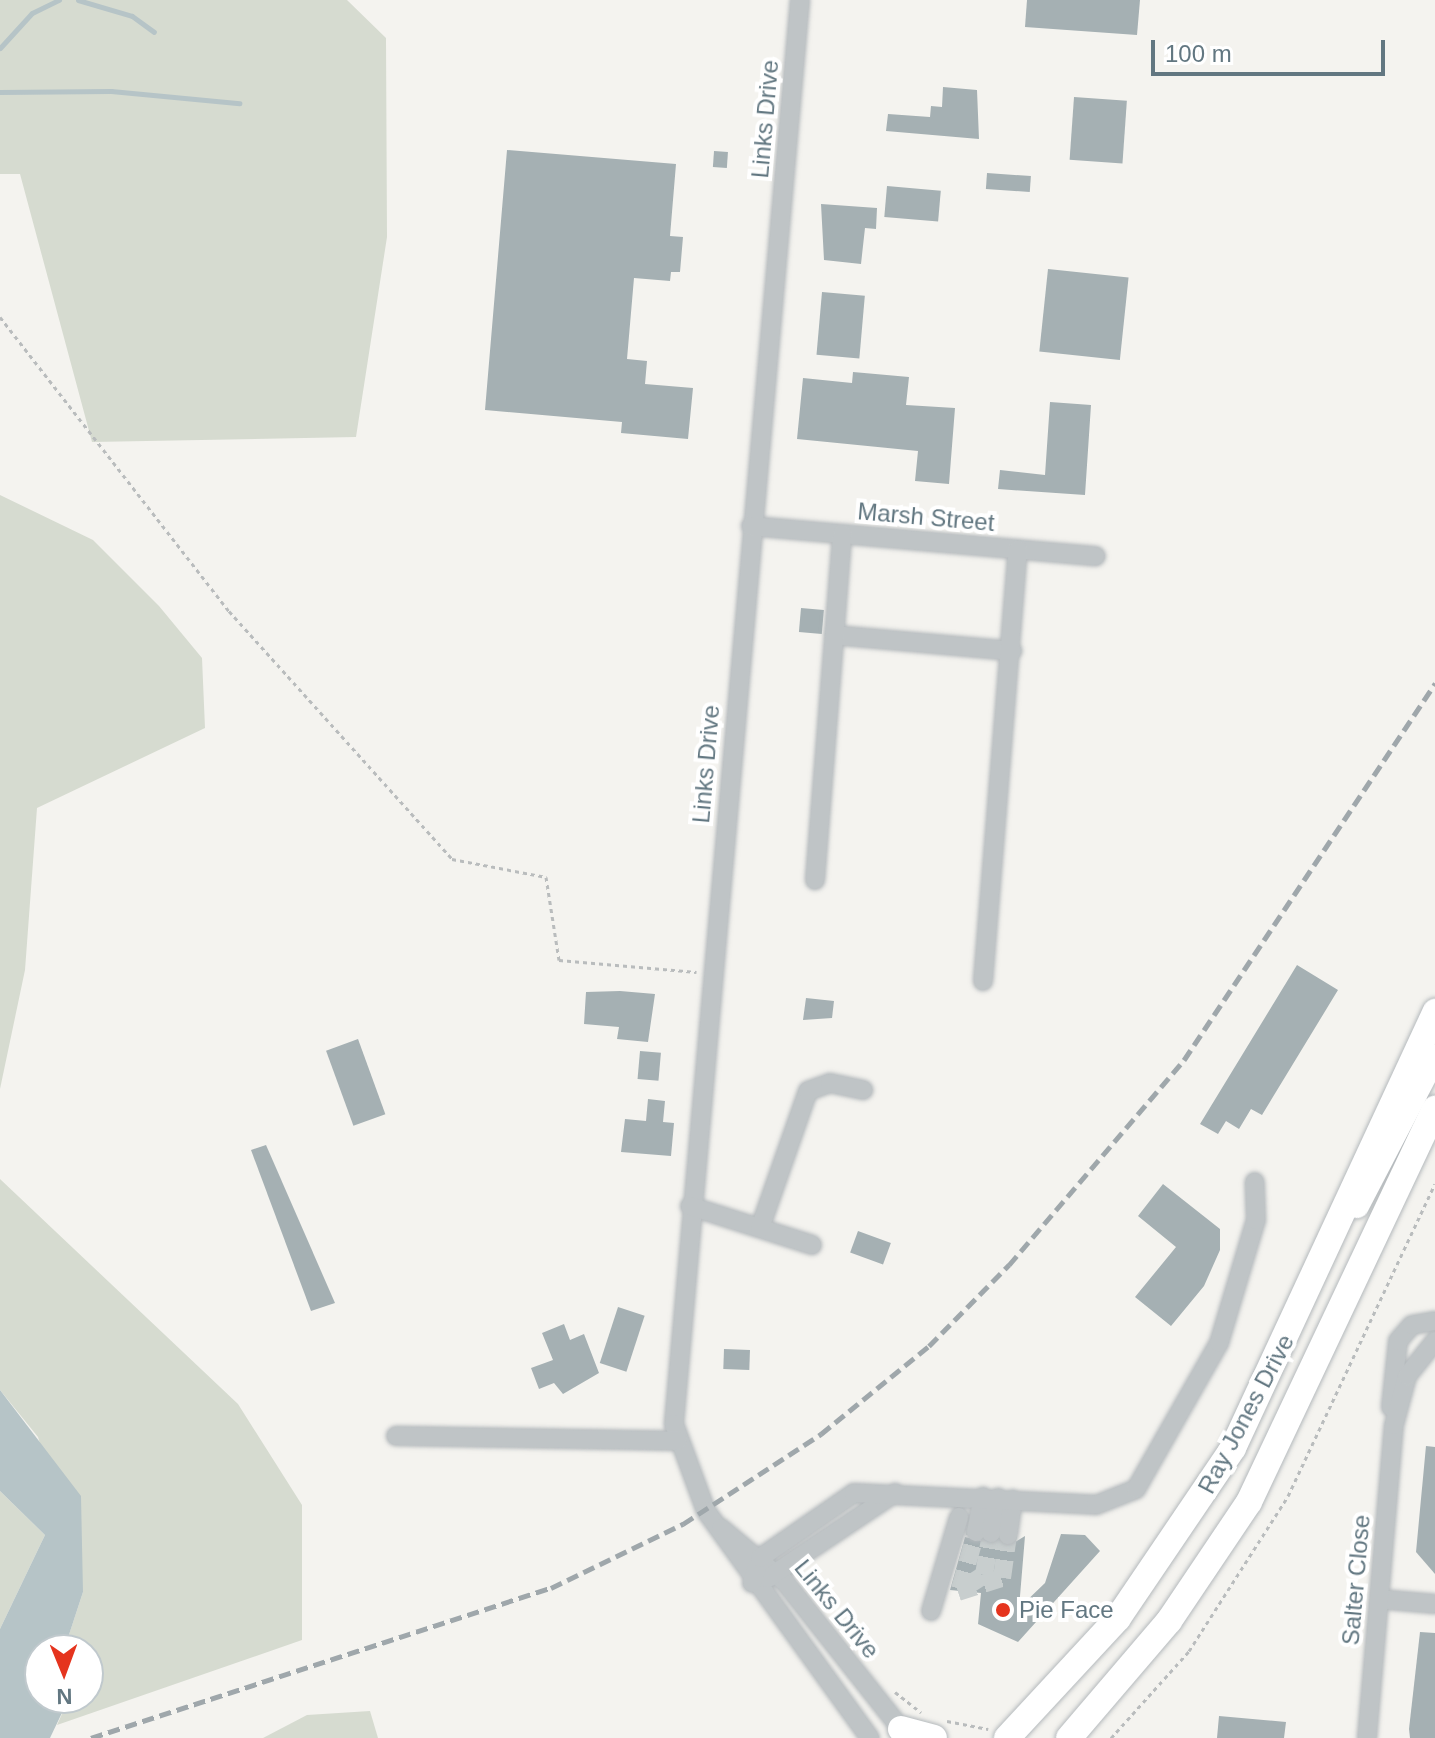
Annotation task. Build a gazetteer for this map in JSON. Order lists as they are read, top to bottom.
{
  "streets": {
    "highway": ["Ray Jones Drive"],
    "street": ["Links Drive", "Marsh Street", "Salter Close"]
  },
  "crossings": [
    ["Links Drive", "Marsh Street"]
  ],
  "places": ["Pie Face"],
  "scale_bar": "100 m",
  "north": "bottom"
}
